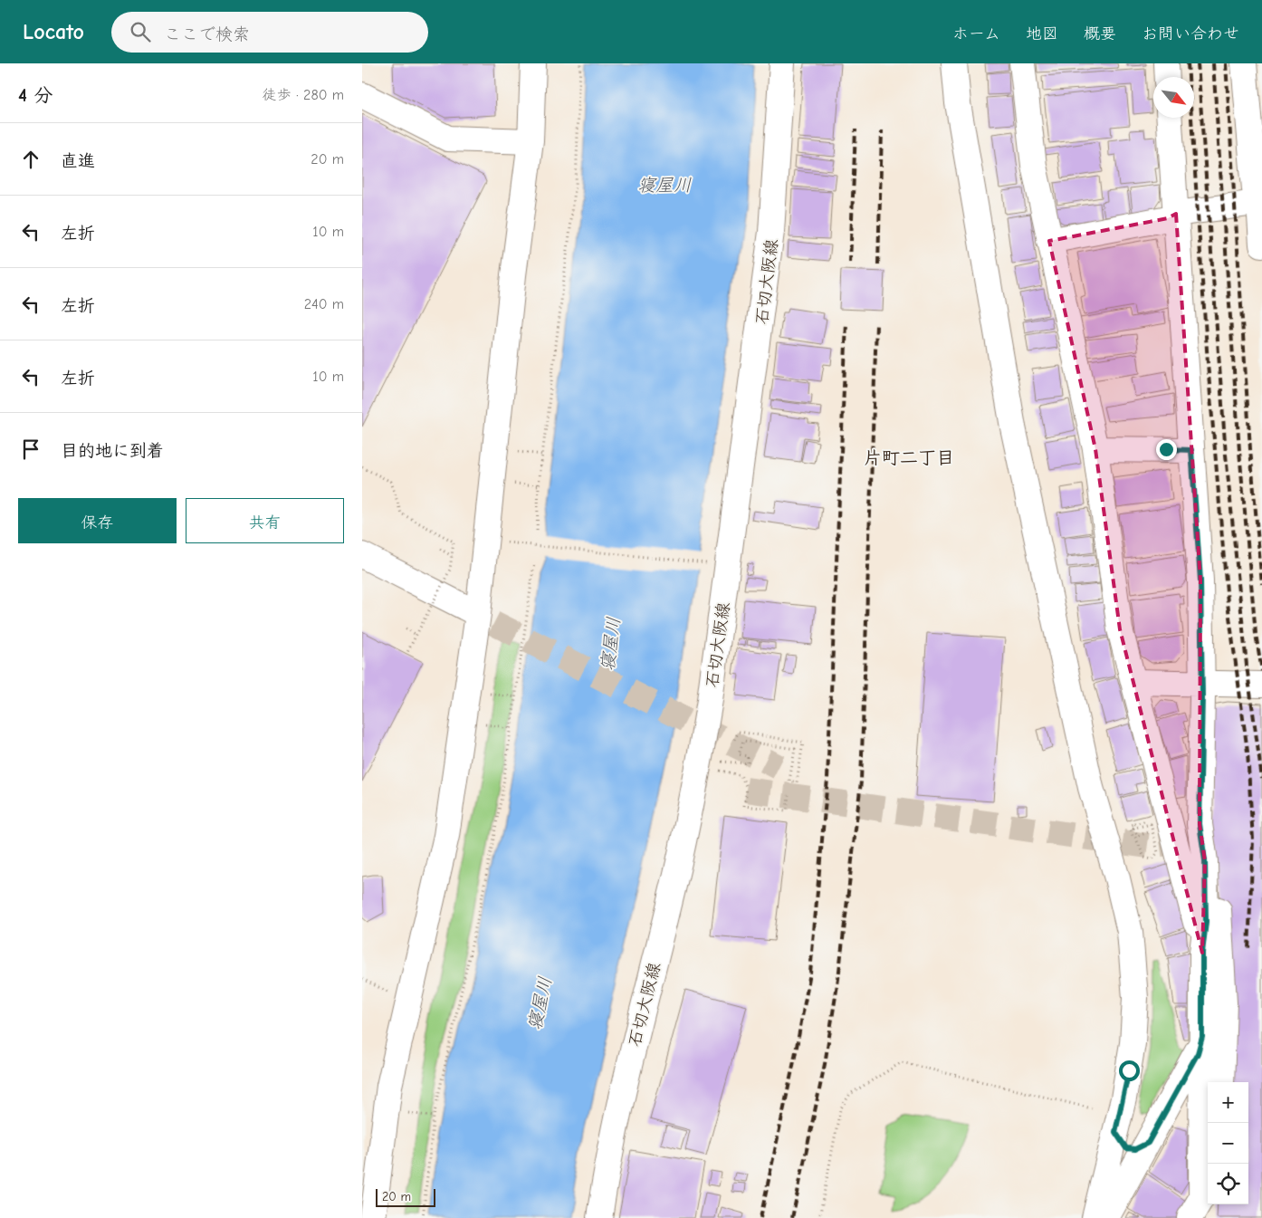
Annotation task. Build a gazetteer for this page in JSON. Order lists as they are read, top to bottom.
{
  "streets": {
    "street": ["石切大阪線"]
  },
  "districts": ["片町二丁目"],
  "water": ["寝屋川"],
  "scale_bar": "20 m",
  "north": "bottom right",
  "page": {
    "header": "Locato",
    "search": "ここで検索",
    "nav": [
      "ホーム",
      "地図",
      "概要",
      "お問い合わせ"
    ],
    "heading": ["4 分", "徒歩 · 280 m"],
    "list": [
      ["直進", "20 m"],
      ["左折", "10 m"],
      ["左折", "240 m"],
      ["左折", "10 m"],
      "目的地に到着"
    ],
    "buttons": ["保存", "共有"],
    "map_buttons": ["+", "−"],
    "scale": "20 m"
  }
}
